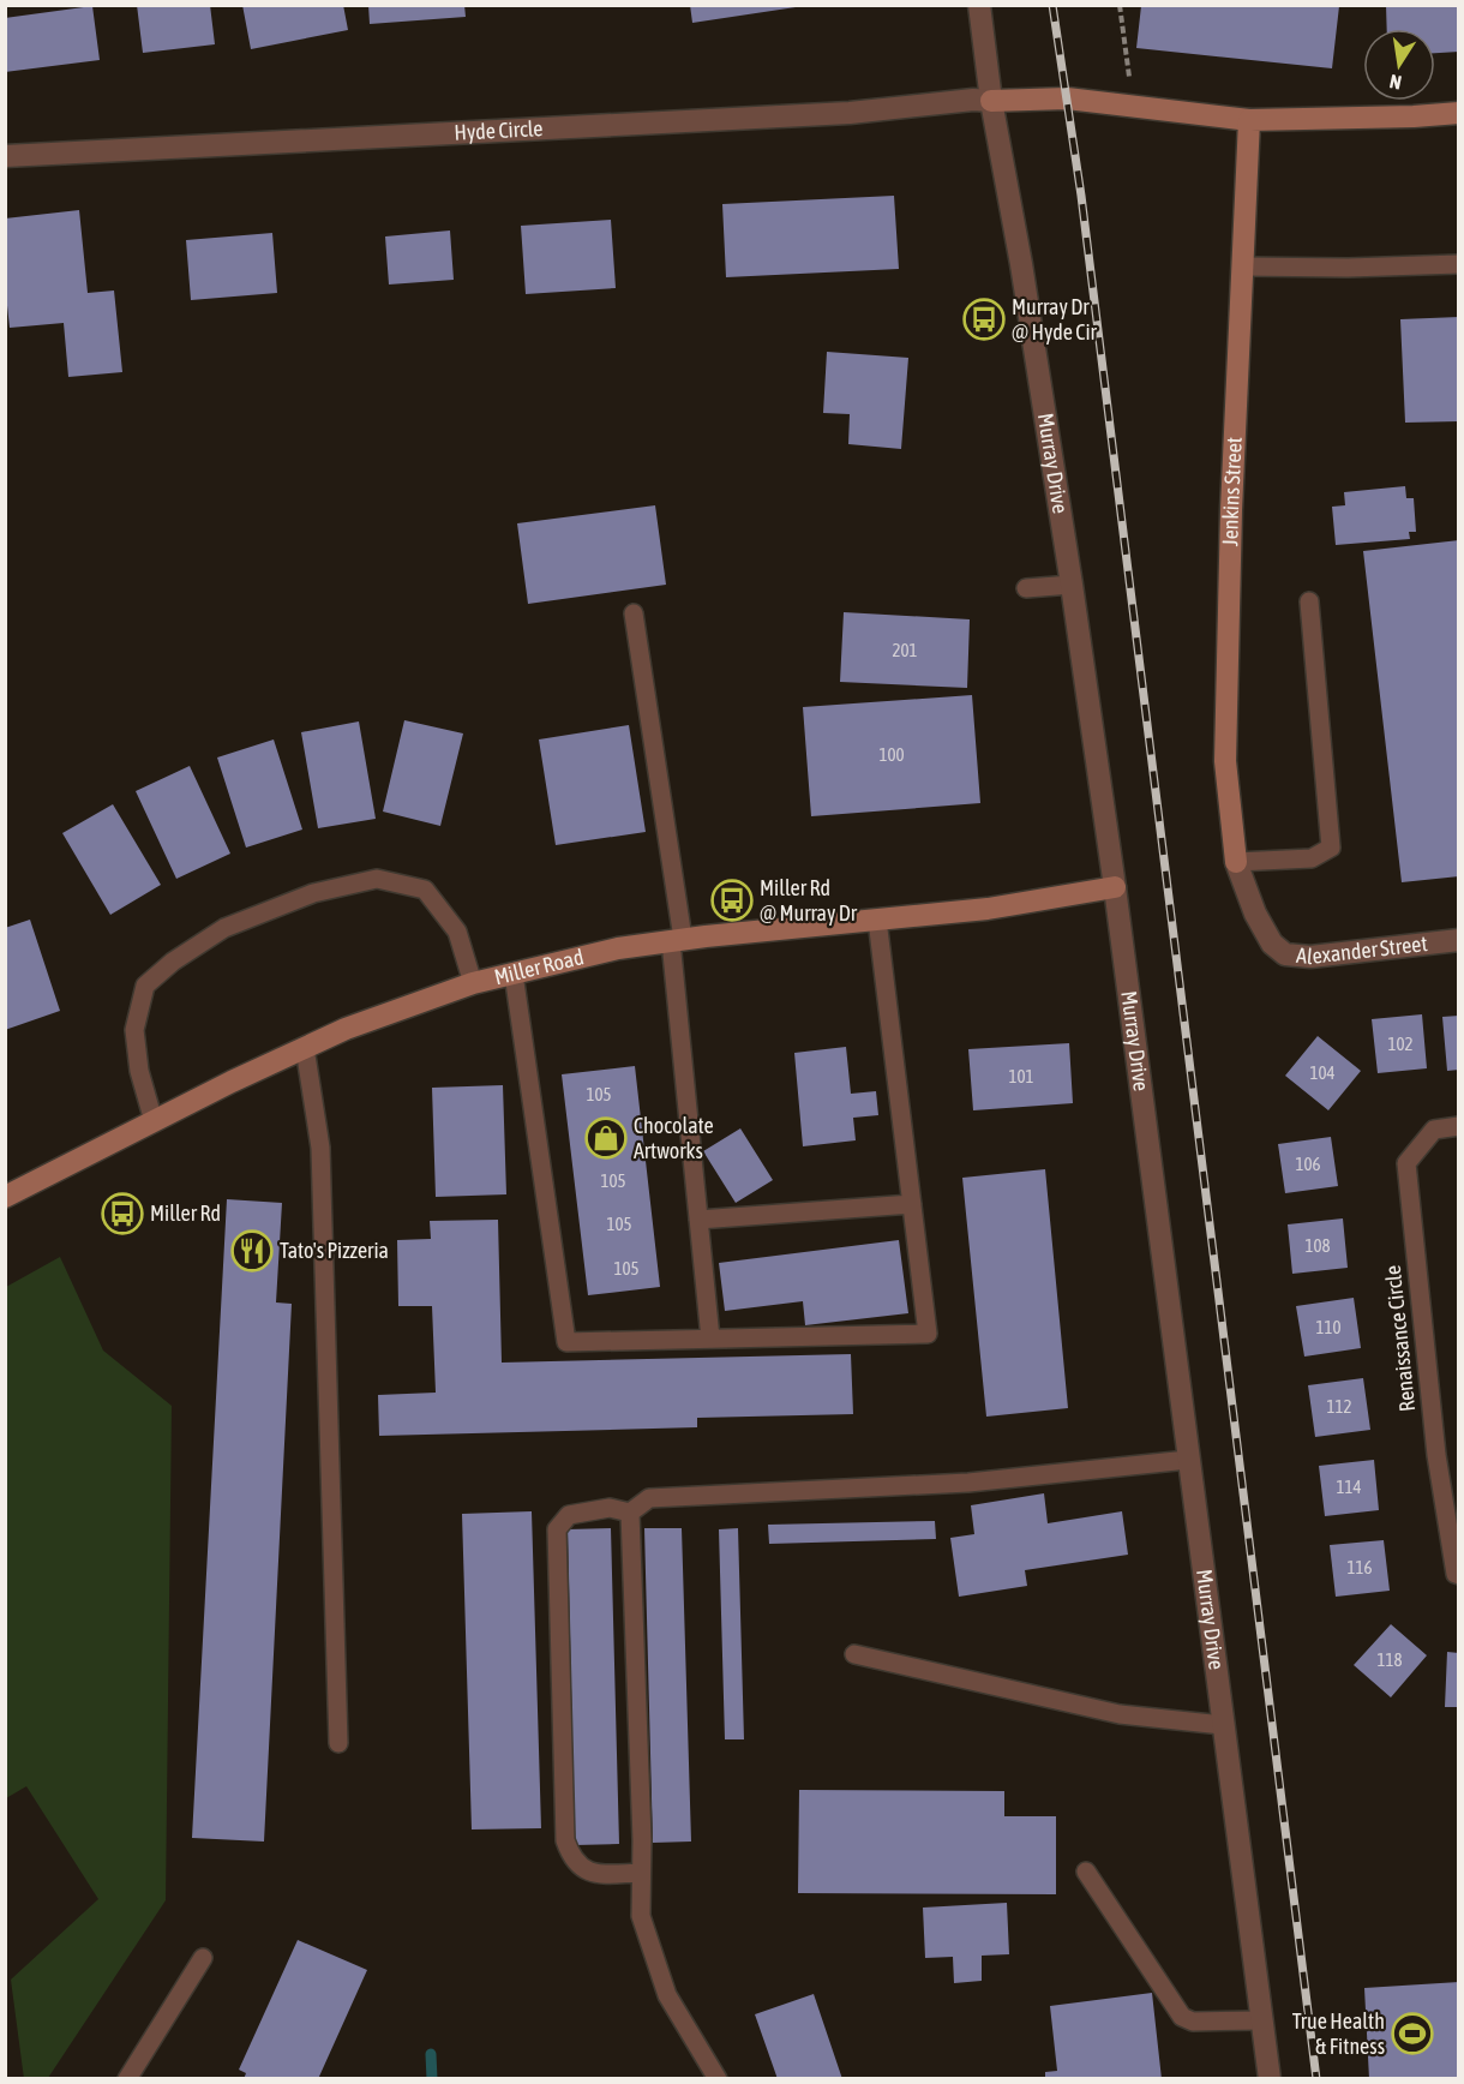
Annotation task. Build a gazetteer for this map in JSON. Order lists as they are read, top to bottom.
{
  "streets": {
    "street": [
      "Hyde Circle",
      "Murray Drive",
      "Jenkins Street",
      "Alexander Street",
      "Miller Road"
    ],
    "lane": ["Renaissance Circle"]
  },
  "crossings": [
    ["Hyde Circle", "Murray Drive"],
    ["Murray Drive", "Miller Road"],
    ["Jenkins Street", "Alexander Street"]
  ],
  "places": {
    "bus stop": ["Murray Dr @ Hyde Cir", "Miller Rd @ Murray Dr", "Miller Rd"],
    "shop": ["Chocolate Artworks"],
    "restaurant": ["Tato's Pizzeria"],
    "sports": ["True Health & Fitness"]
  },
  "house_numbers": [
    "201",
    "100",
    "102",
    "104",
    "101",
    "105",
    "106",
    "105",
    "105",
    "108",
    "105",
    "110",
    "112",
    "114",
    "116",
    "118"
  ],
  "north": "bottom"
}
